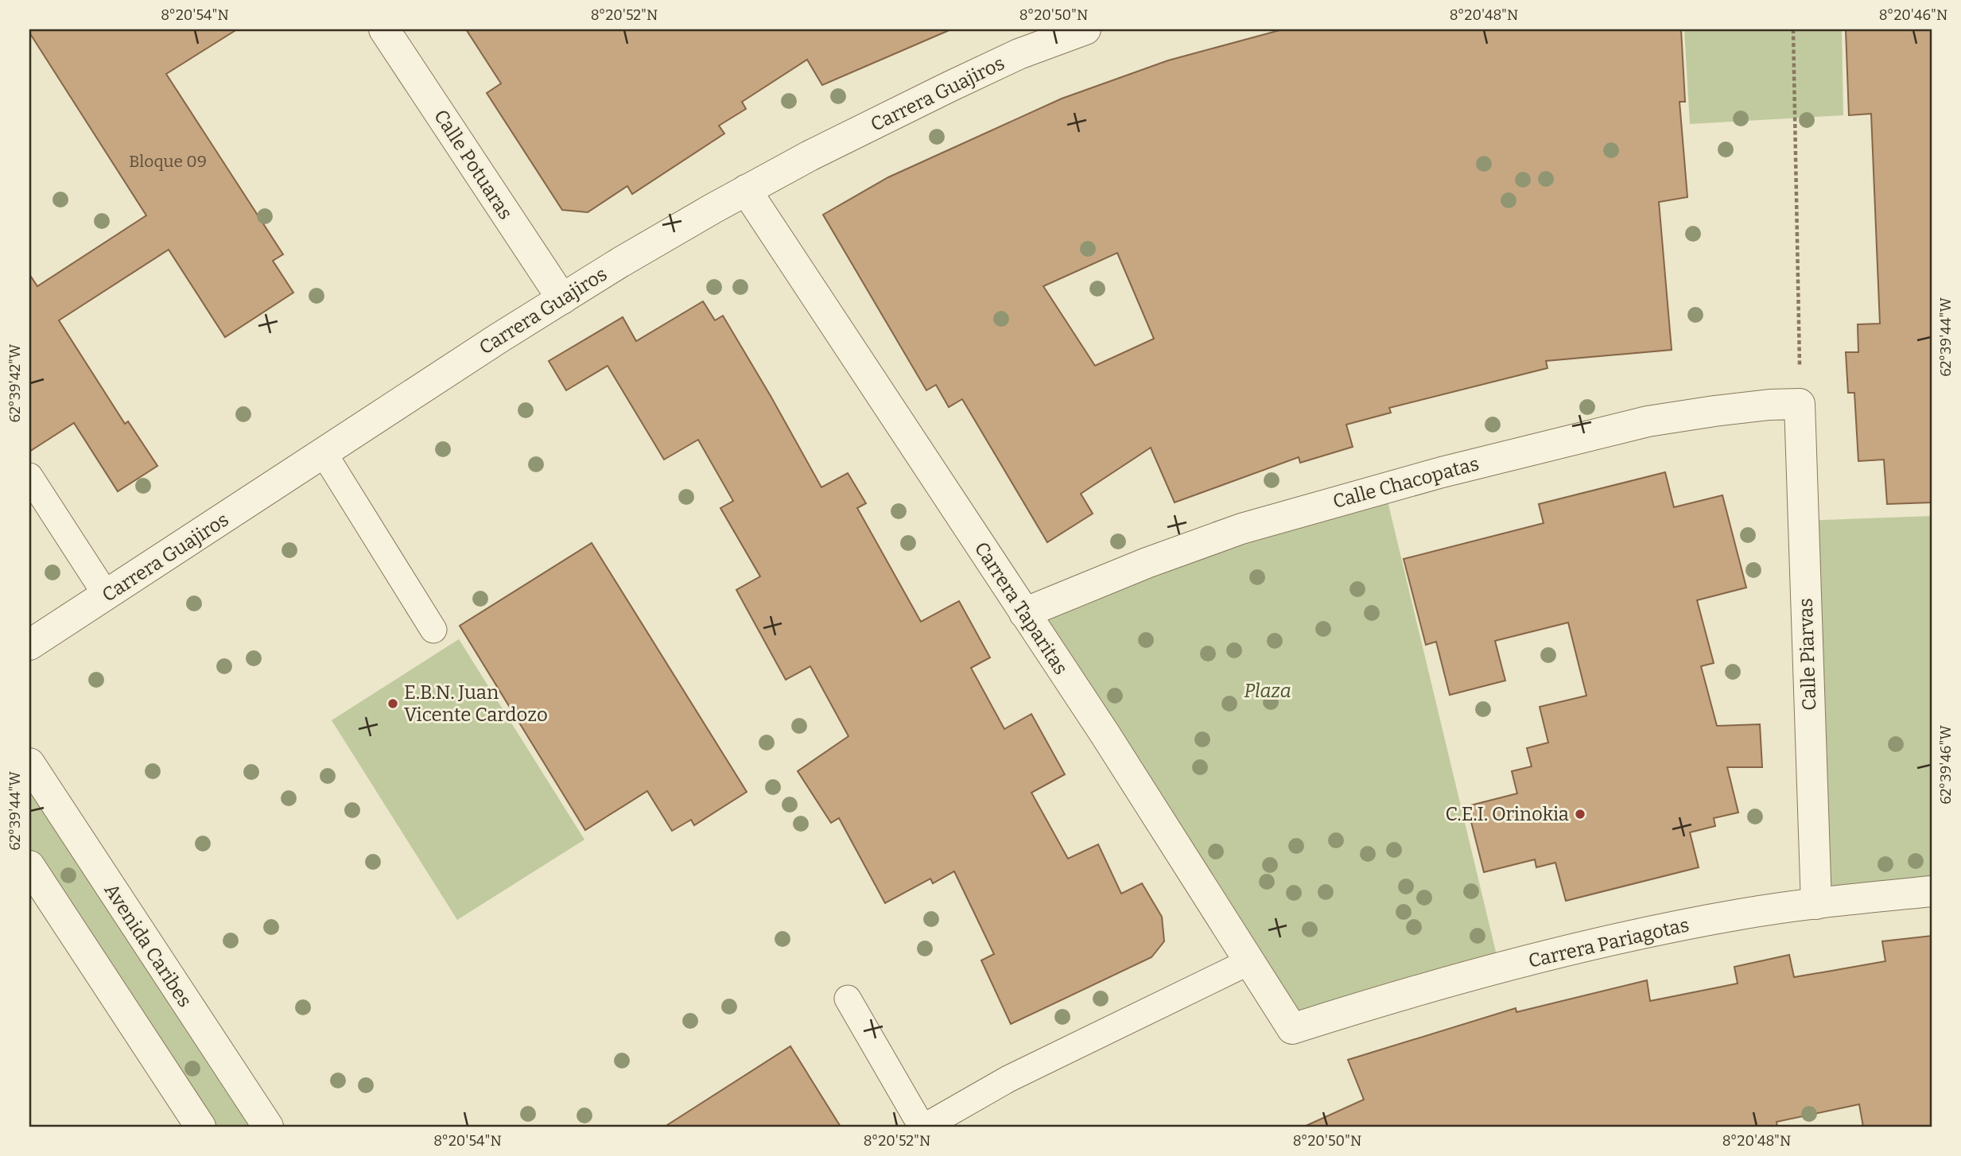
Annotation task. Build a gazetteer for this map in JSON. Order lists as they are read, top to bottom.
{
  "streets": {
    "street": [
      "Carrera Guajiros",
      "Calle Potuaras",
      "Calle Chacopatas",
      "Carrera Taparitas",
      "Calle Piarvas",
      "Carrera Pariagotas",
      "Avenida Caribes"
    ]
  },
  "crossings": [
    ["Carrera Guajiros", "Calle Potuaras"],
    ["Carrera Guajiros", "Carrera Taparitas"],
    ["Calle Chacopatas", "Carrera Taparitas"],
    ["Calle Chacopatas", "Calle Piarvas"],
    ["Carrera Taparitas", "Carrera Pariagotas"],
    ["Calle Piarvas", "Carrera Pariagotas"]
  ],
  "parks": ["Plaza"],
  "places": ["E.B.N. Juan Vicente Cardozo", "C.E.I. Orinokia"],
  "house_numbers": ["Bloque 09"],
  "coordinates": [
    "8°20'54\"N",
    "8°20'52\"N",
    "8°20'50\"N",
    "8°20'48\"N",
    "8°20'46\"N",
    "62°39'44\"W",
    "62°39'42\"W",
    "62°39'46\"W"
  ]
}
